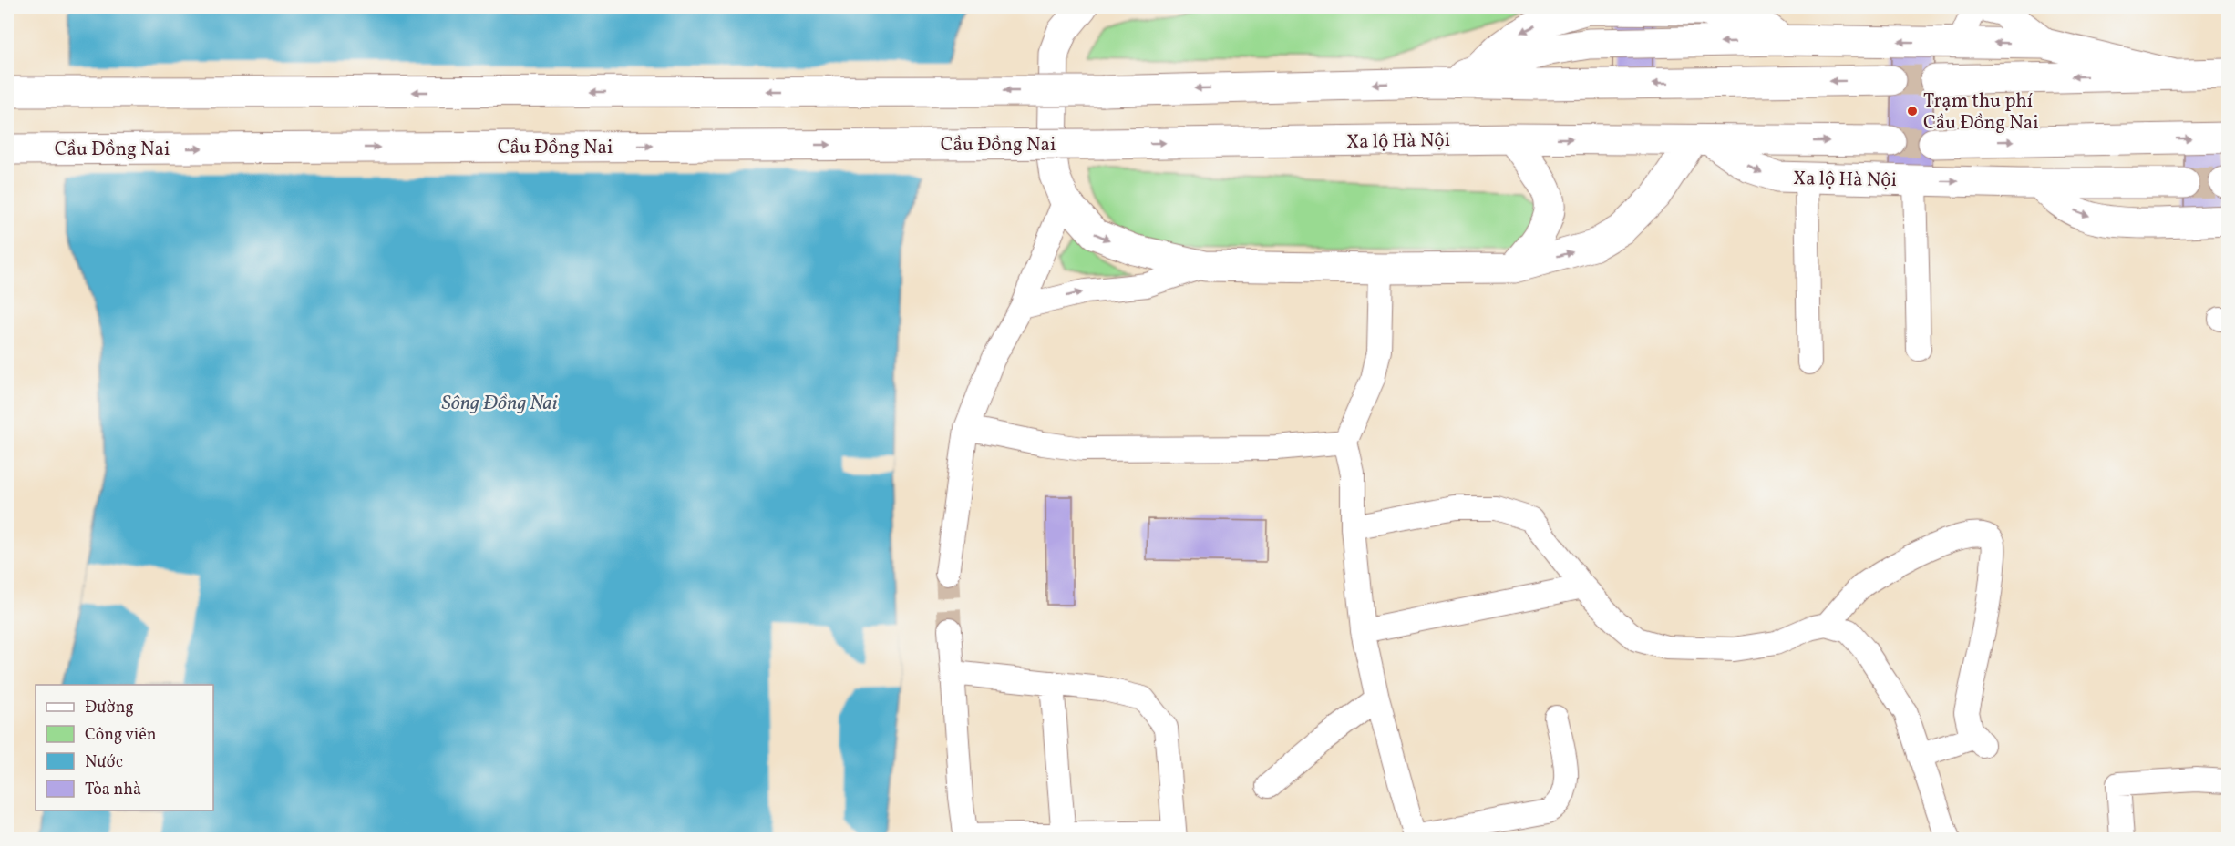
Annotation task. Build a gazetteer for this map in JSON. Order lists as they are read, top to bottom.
{
  "streets": {
    "highway": ["Xa lộ Hà Nội", "Cầu Đồng Nai"]
  },
  "crossings": [
    ["Xa lộ Hà Nội", "Cầu Đồng Nai"]
  ],
  "water": ["Sông Đồng Nai"],
  "places": ["Trạm thu phí Cầu Đồng Nai"],
  "legend": [
    "Đường",
    "Công viên",
    "Nước",
    "Tòa nhà"
  ]
}
